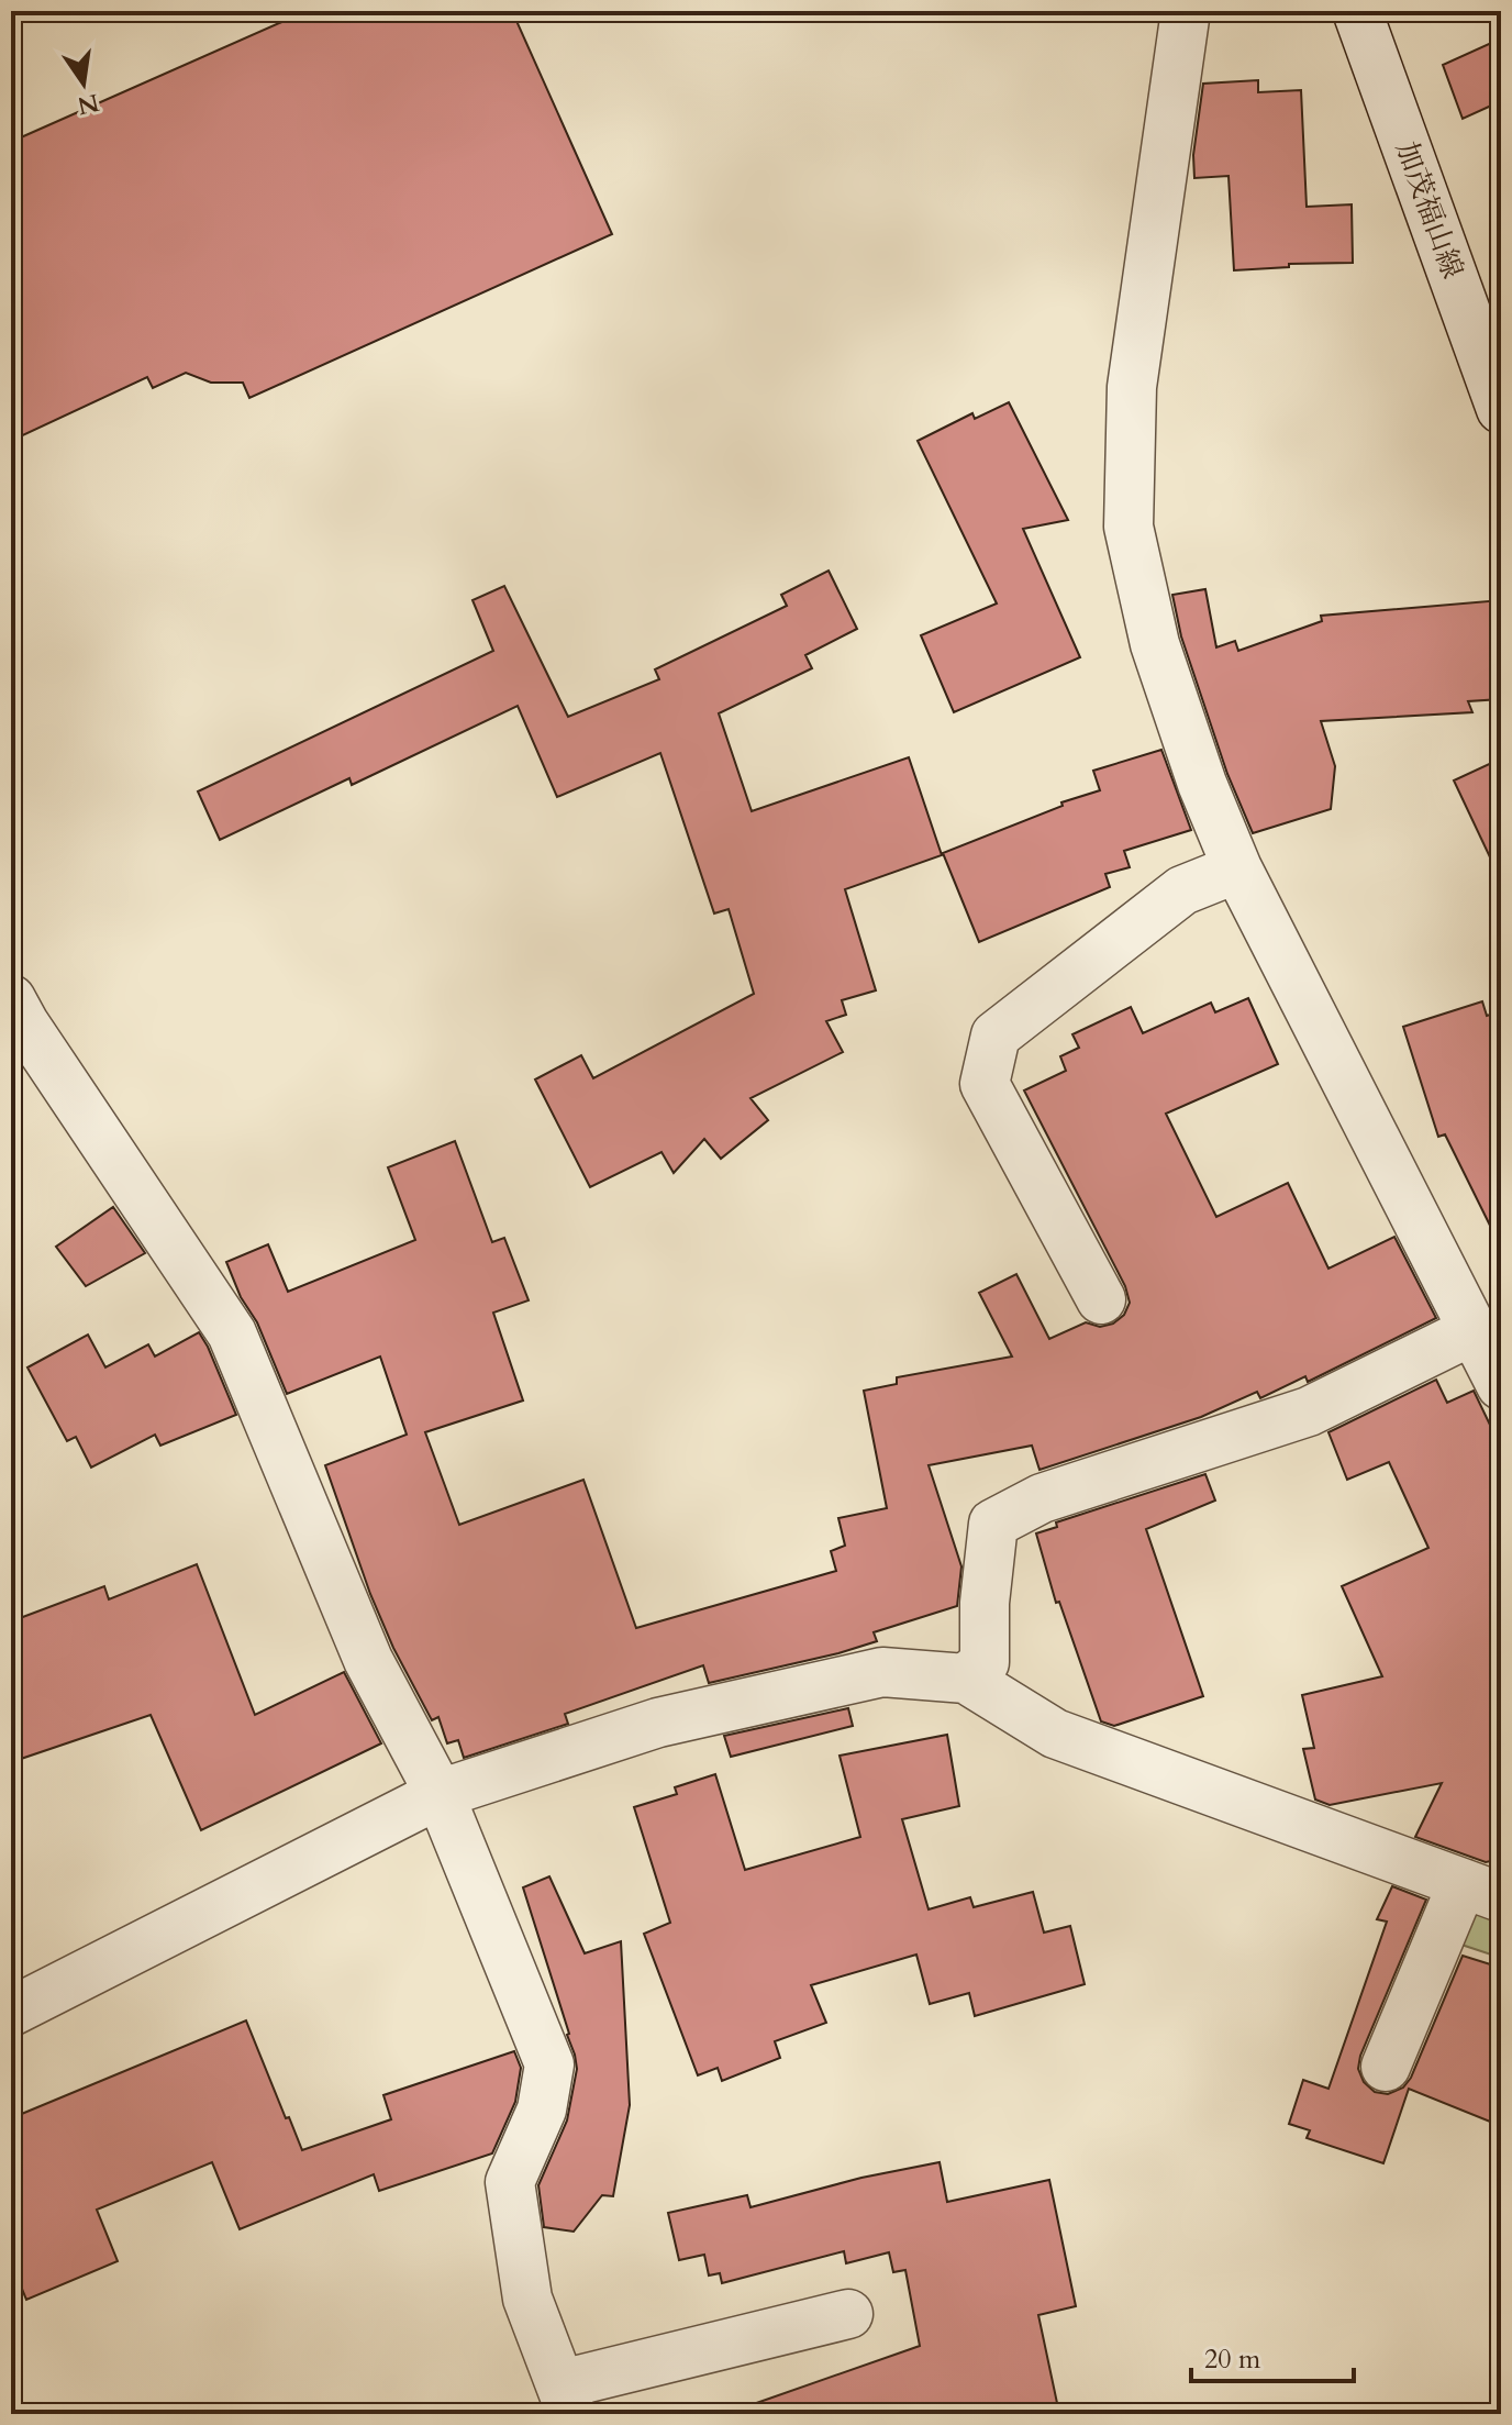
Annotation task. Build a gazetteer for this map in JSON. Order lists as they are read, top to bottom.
{
  "streets": {
    "street": ["加茂福山線"]
  },
  "scale_bar": "20 m",
  "north": "bottom"
}
